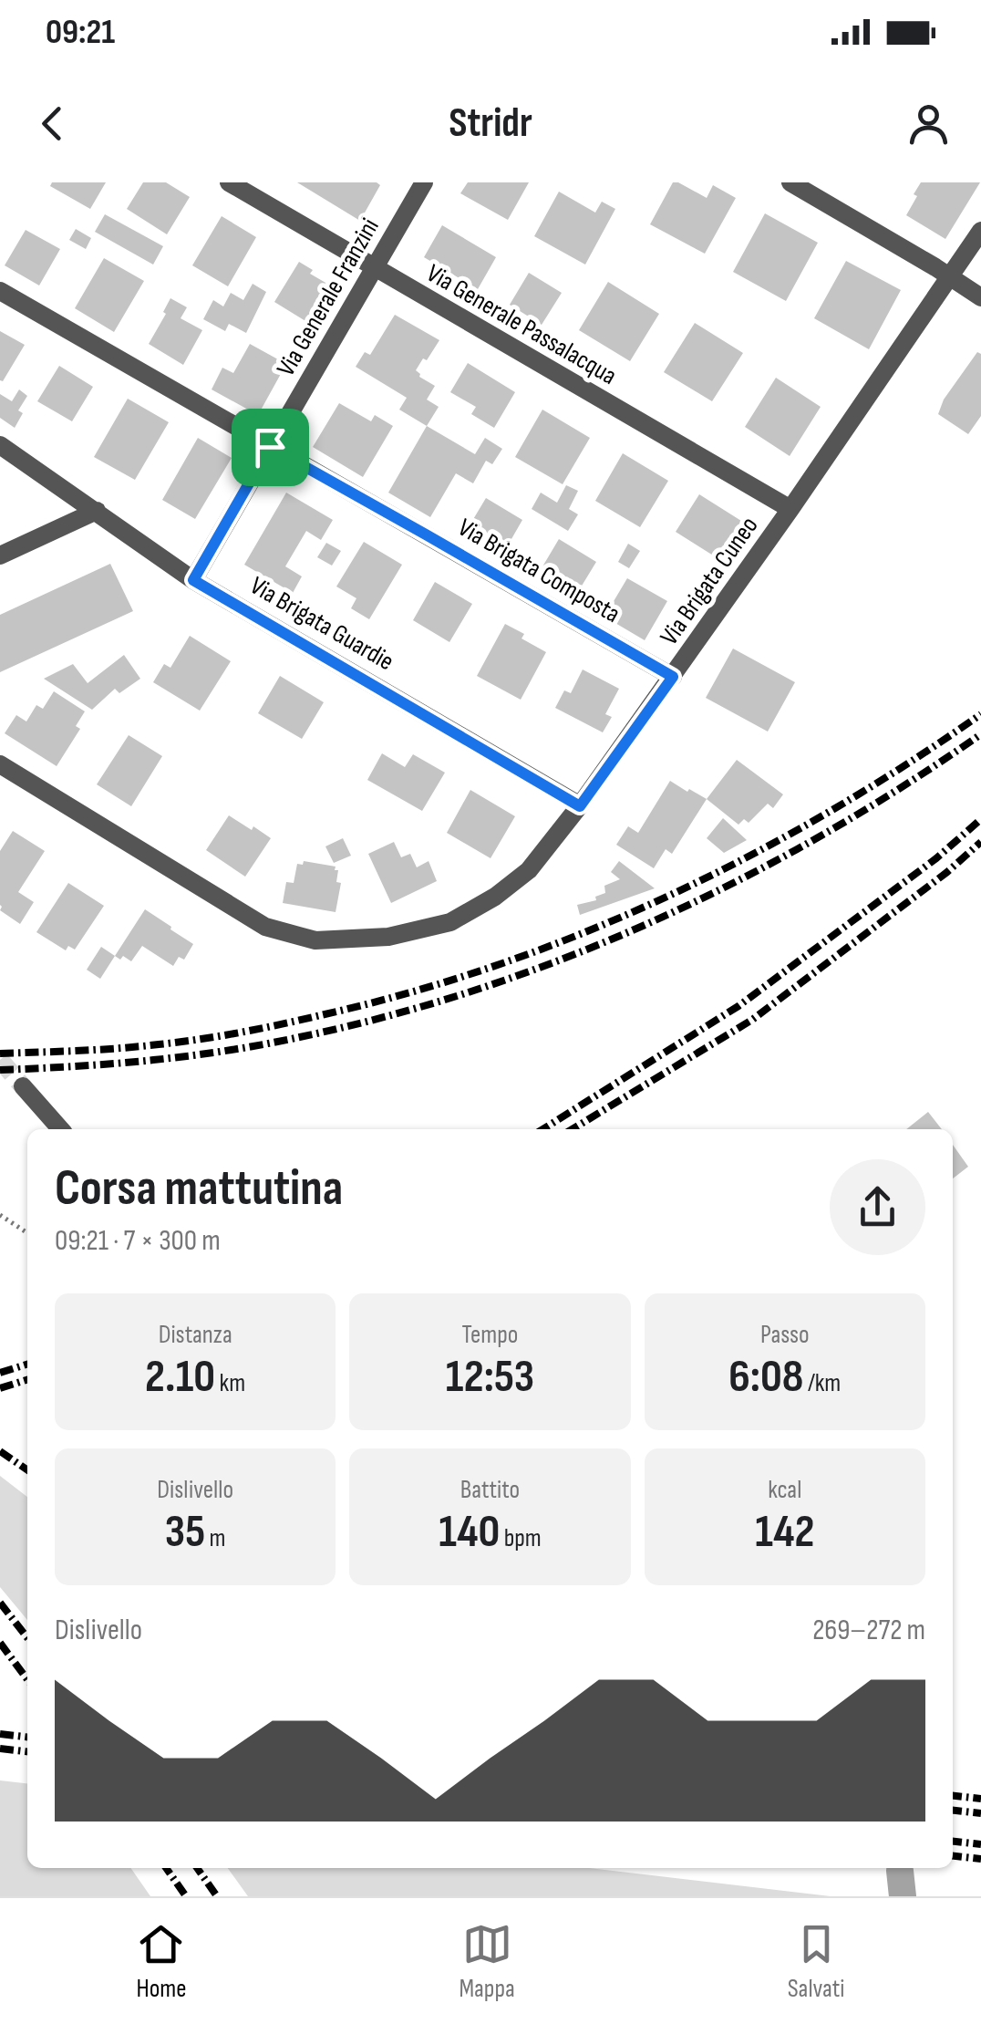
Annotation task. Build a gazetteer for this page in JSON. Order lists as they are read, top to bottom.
{
  "streets": {
    "street": [
      "Via Generale Franzini",
      "Via Generale Passalacqua",
      "Via Brigata Composta",
      "Via Brigata Cuneo",
      "Via Brigata Guardie"
    ]
  },
  "crossings": [
    ["Via Generale Franzini", "Via Generale Passalacqua"],
    ["Via Generale Franzini", "Via Brigata Composta"],
    ["Via Generale Franzini", "Via Brigata Guardie"],
    ["Via Generale Passalacqua", "Via Brigata Cuneo"],
    ["Via Brigata Composta", "Via Brigata Cuneo"],
    ["Via Brigata Cuneo", "Via Brigata Guardie"]
  ],
  "page": {
    "status": "09:21",
    "header": "Stridr",
    "heading": ["Corsa mattutina", "09:21 · 7 × 300 m"],
    "stats": [
      ["Distanza", "2.10 km"],
      ["Tempo", "12:53"],
      ["Passo", "6:08 /km"],
      ["Dislivello", "35 m"],
      ["Battito", "140 bpm"],
      ["kcal", "142"]
    ],
    "chart": ["Dislivello", "269–272 m"],
    "tabs": ["Home", "Mappa", "Salvati"]
  }
}
